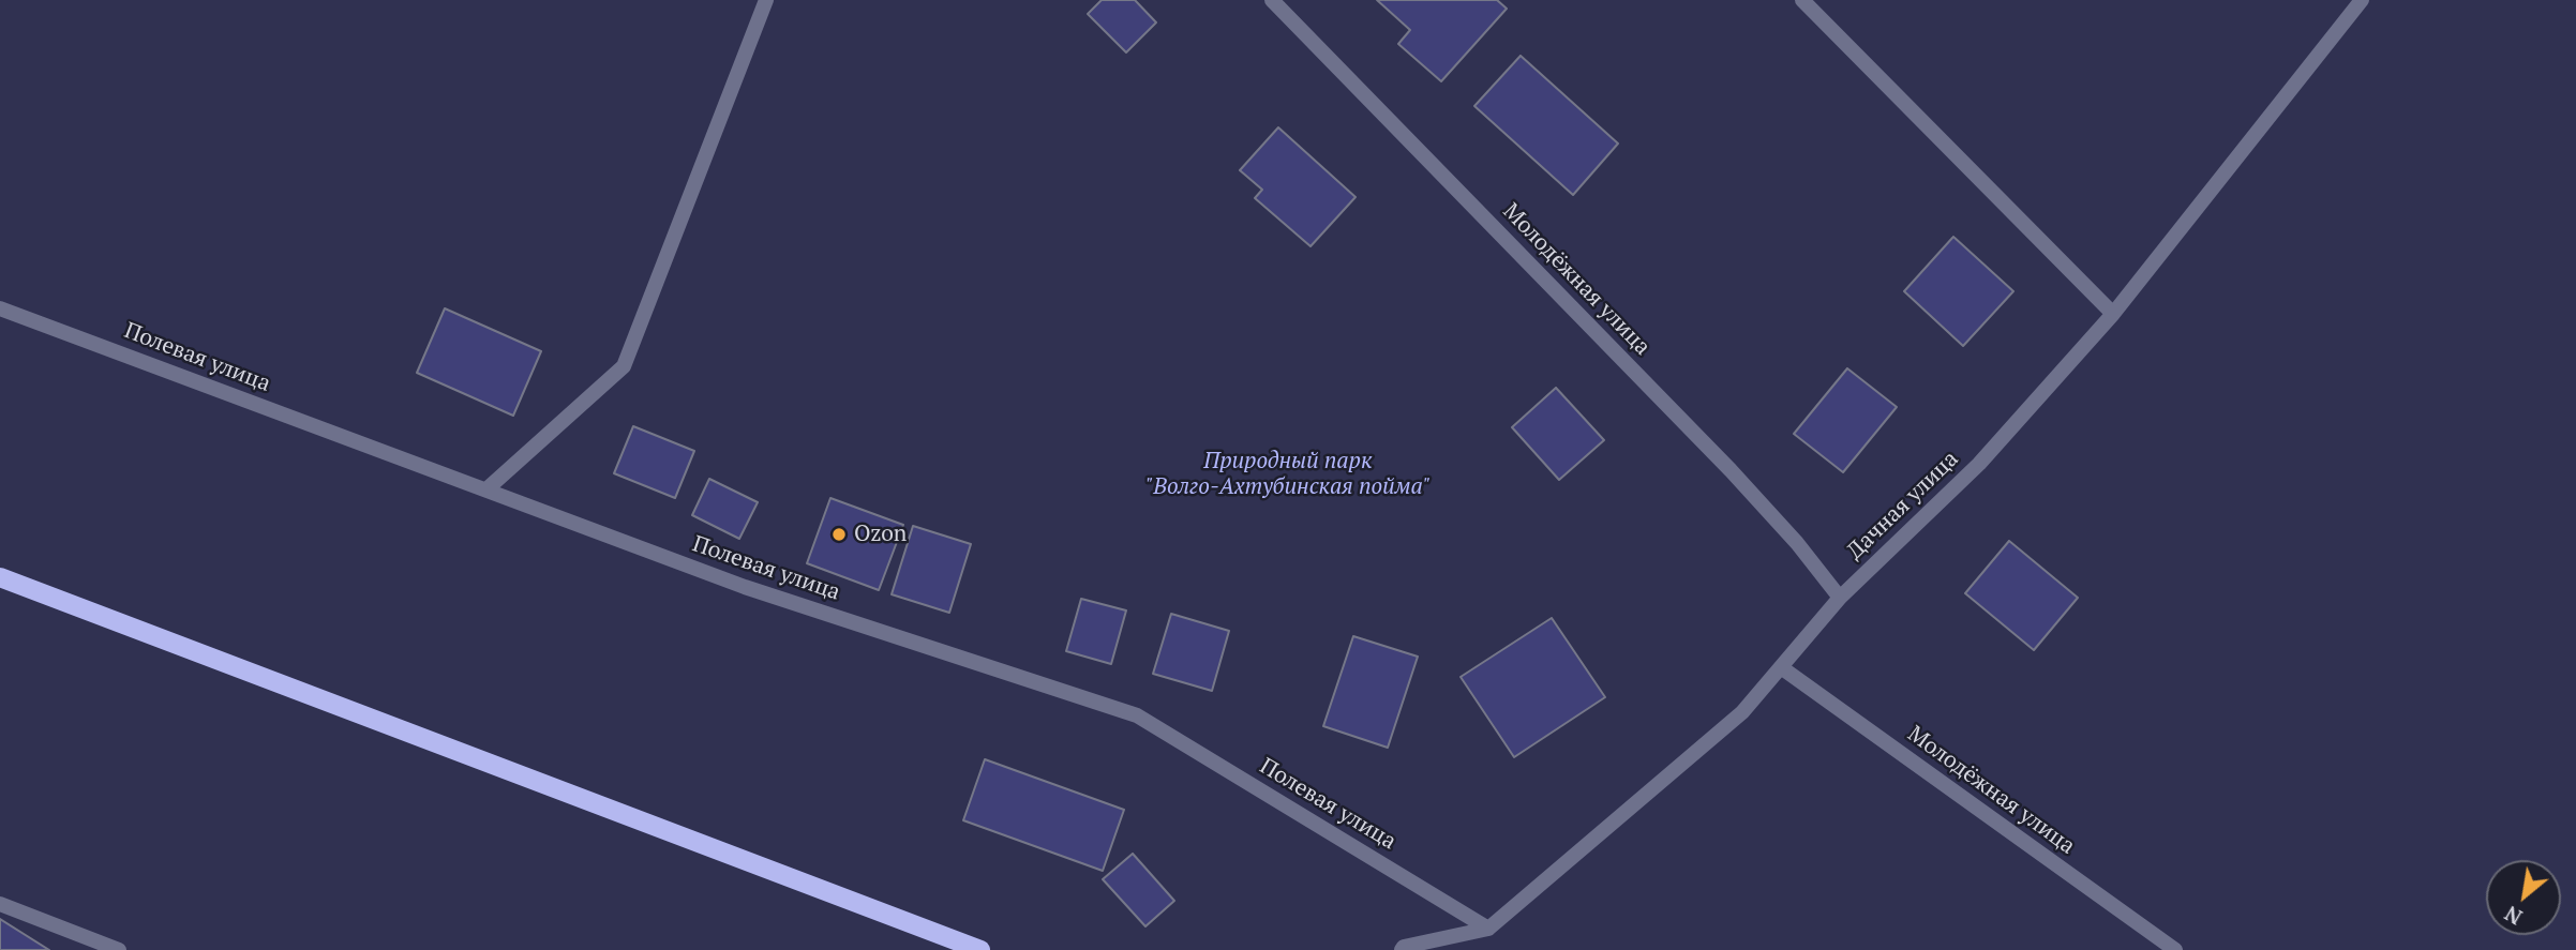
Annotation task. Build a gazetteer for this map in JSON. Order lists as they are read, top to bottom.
{
  "streets": {
    "street": ["Молодёжная улица", "Полевая улица", "Дачная улица"]
  },
  "crossings": [
    ["Молодёжная улица", "Дачная улица"],
    ["Полевая улица", "Дачная улица"]
  ],
  "parks": ["Природный парк \"Волго-Ахтубинская пойма\""],
  "places": ["Ozon"],
  "north": "bottom left"
}
